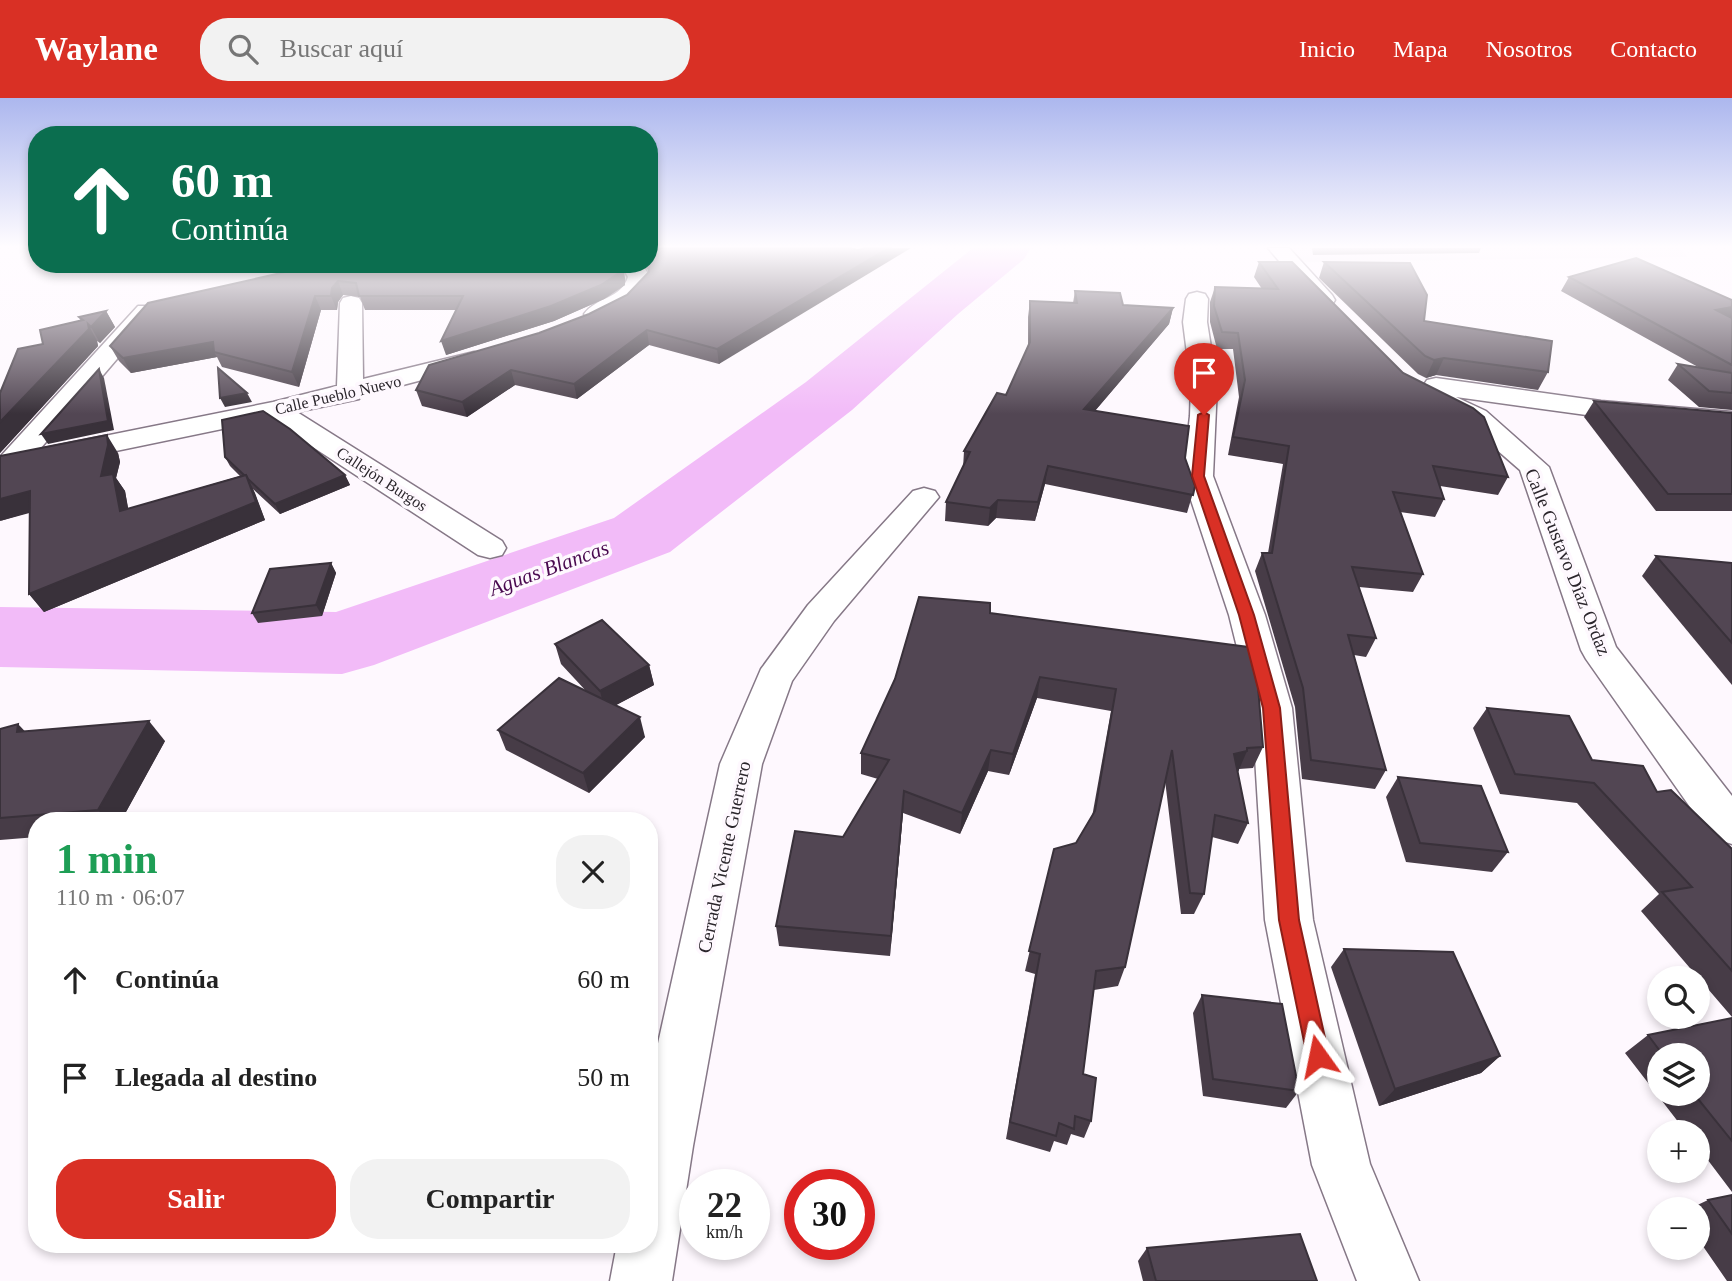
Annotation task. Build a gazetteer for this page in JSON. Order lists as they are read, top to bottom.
{
  "streets": {
    "street": [
      "Calle Pueblo Nuevo",
      "Callejón Burgos",
      "Calle Gustavo Díaz Ordaz",
      "Cerrada Vicente Guerrero"
    ]
  },
  "crossings": [
    ["Calle Pueblo Nuevo", "Callejón Burgos"]
  ],
  "water": ["Aguas Blancas"],
  "page": {
    "header": "Waylane",
    "search": "Buscar aquí",
    "nav": [
      "Inicio",
      "Mapa",
      "Nosotros",
      "Contacto"
    ],
    "turn": ["60 m", "Continúa"],
    "heading": ["1 min", "110 m · 06:07"],
    "list": [
      {
        "name": "Continúa",
        "value": "60 m"
      },
      {
        "name": "Llegada al destino",
        "value": "50 m"
      }
    ],
    "map_buttons": ["+", "−"],
    "buttons": ["Salir", "Compartir"],
    "speed": "22 km/h",
    "limit": "30"
  }
}
